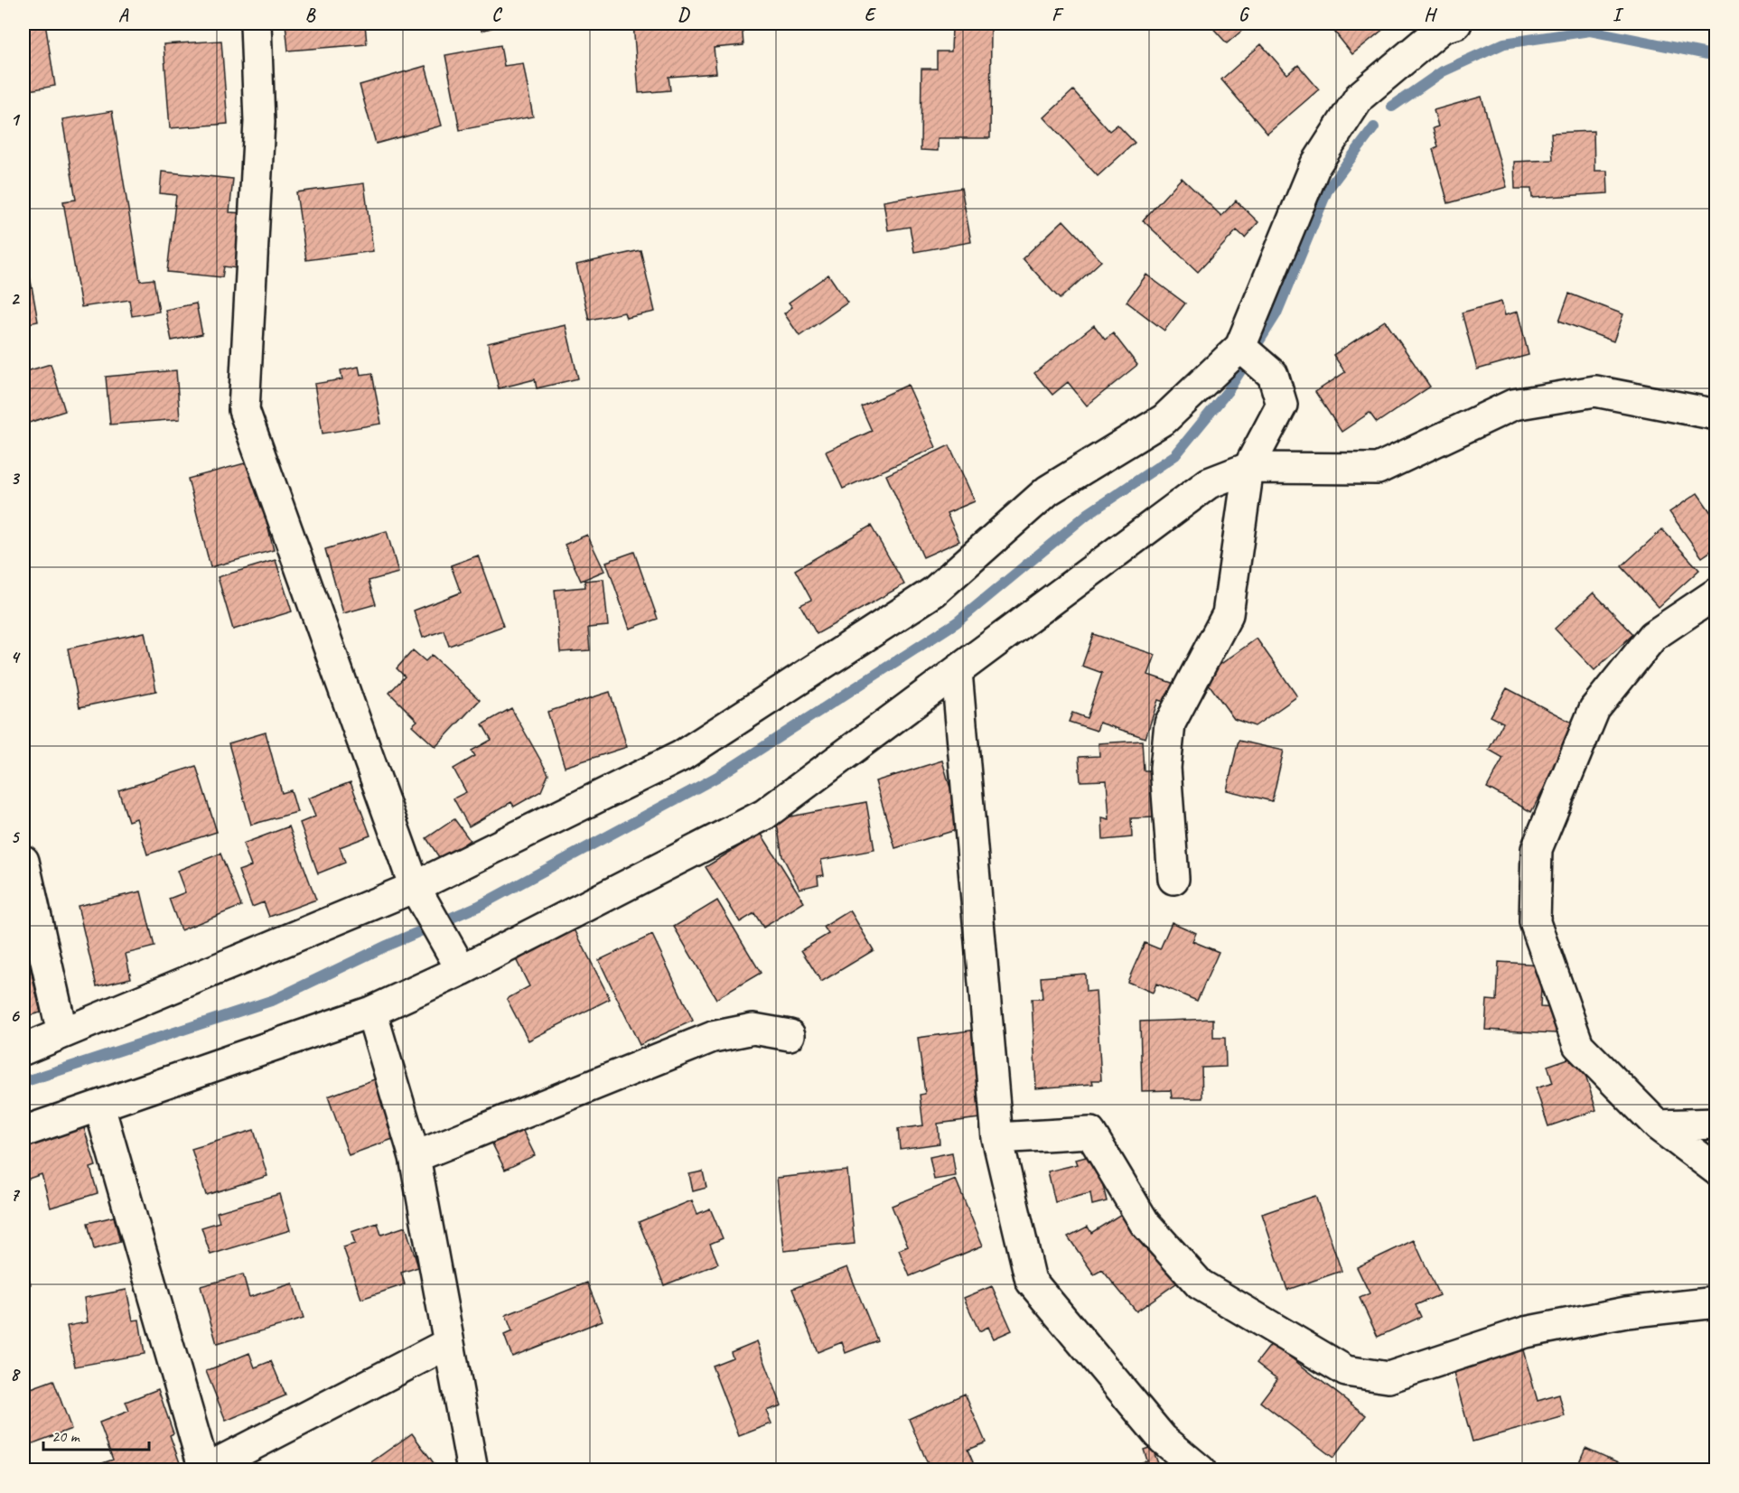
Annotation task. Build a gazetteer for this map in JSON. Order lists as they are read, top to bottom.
{
  "scale_bar": "20 m",
  "grid": {
    "columns": [
      "A",
      "B",
      "C",
      "D",
      "E",
      "F",
      "G",
      "H",
      "I"
    ],
    "rows": [
      "1",
      "2",
      "3",
      "4",
      "5",
      "6",
      "7",
      "8"
    ]
  }
}
